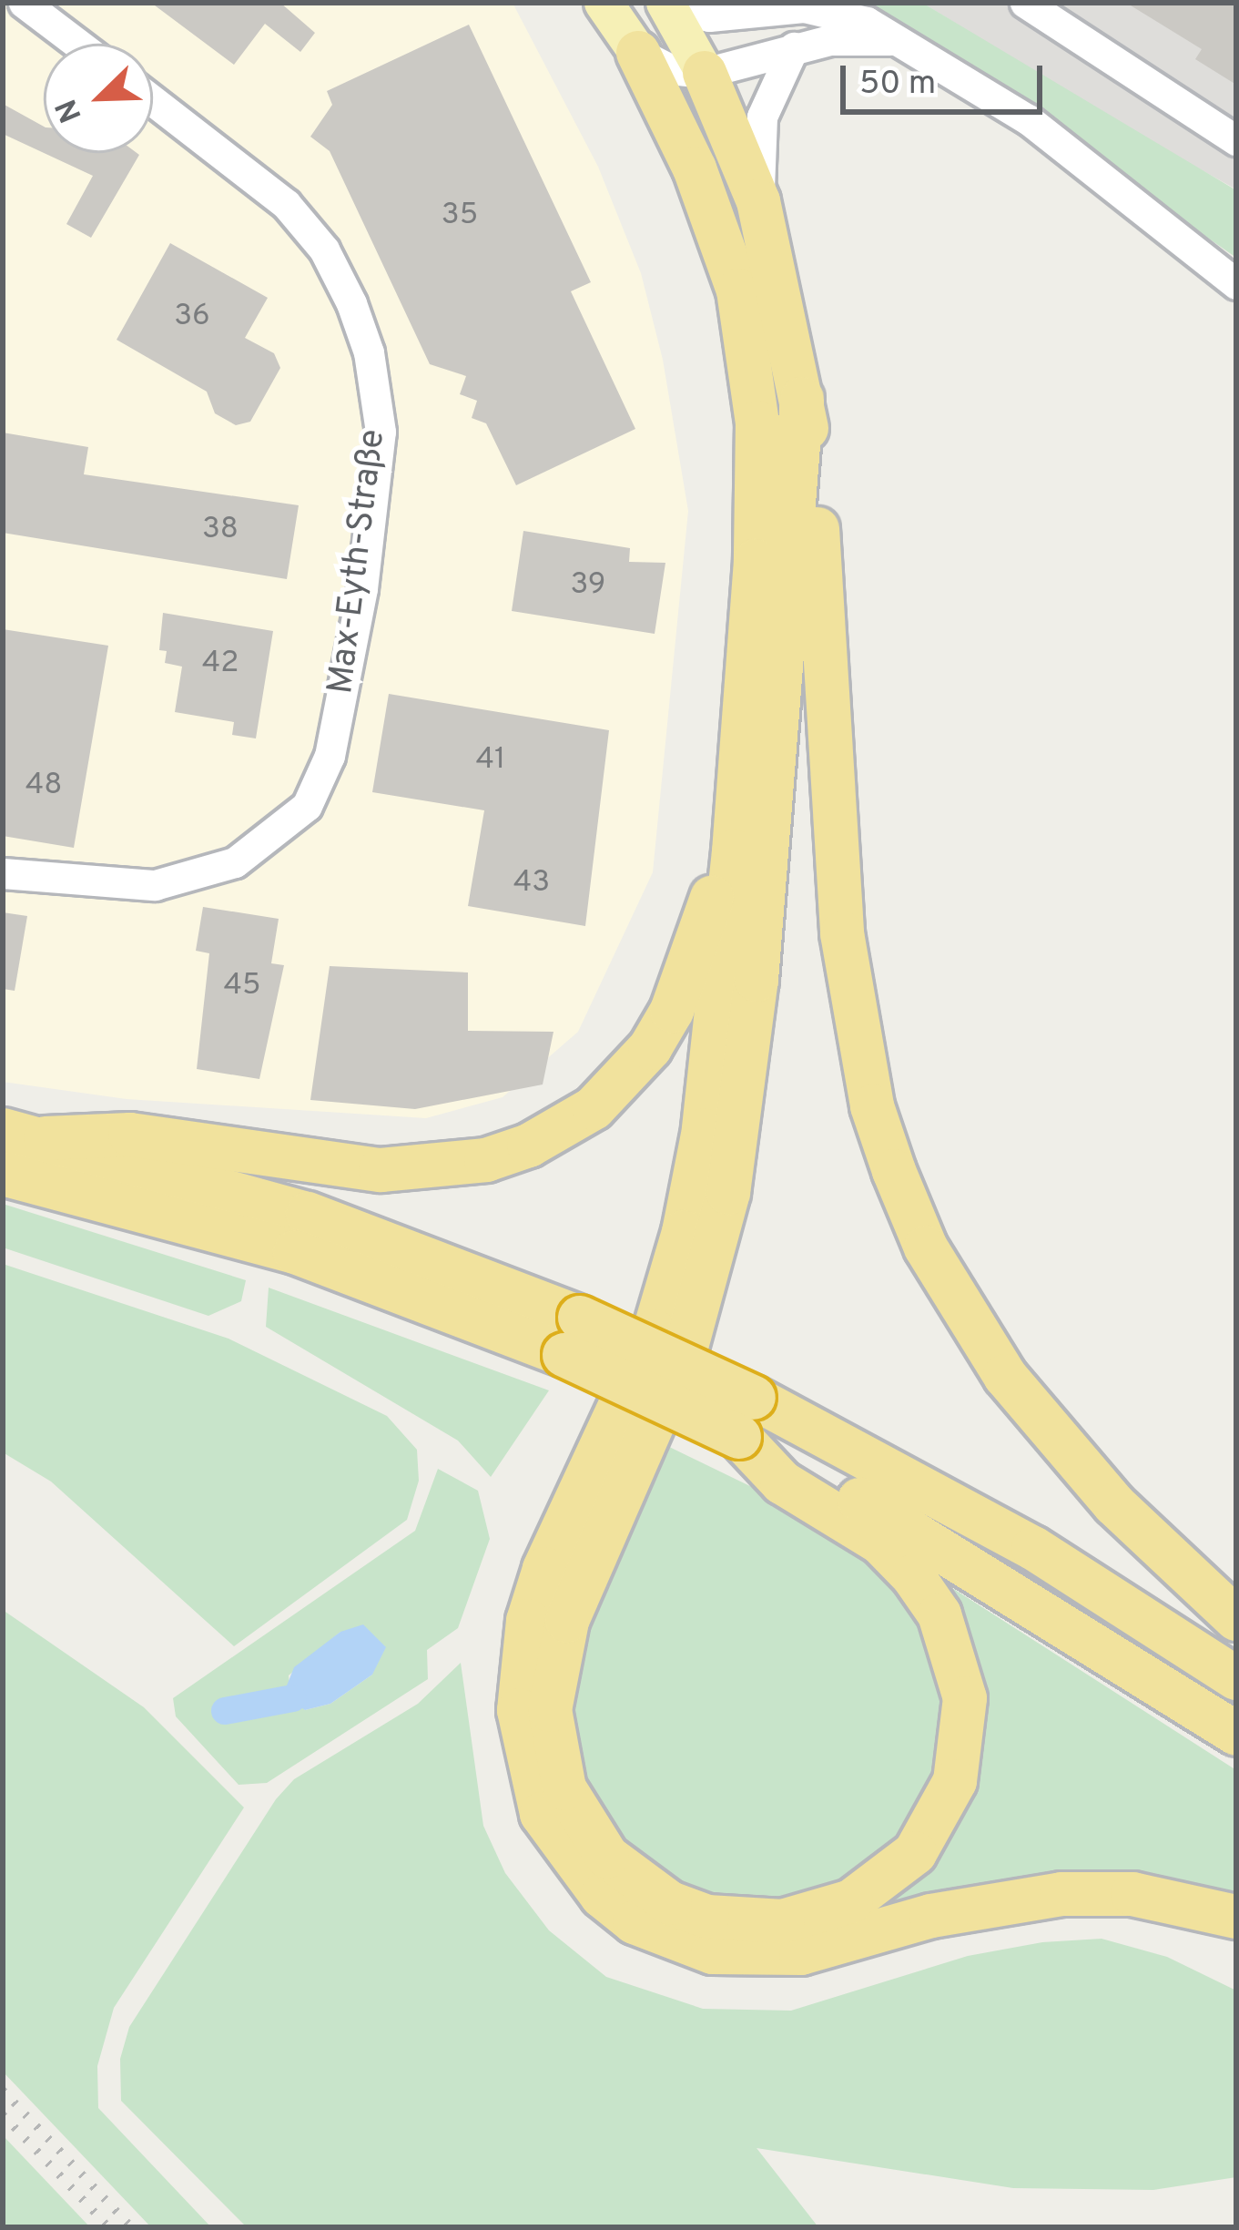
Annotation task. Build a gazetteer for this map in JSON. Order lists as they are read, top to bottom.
{
  "streets": {
    "street": ["Max-Eyth-Straße"]
  },
  "house_numbers": [
    "35",
    "36",
    "38",
    "39",
    "42",
    "41",
    "48",
    "43",
    "45"
  ],
  "scale_bar": "50 m",
  "north": "bottom left"
}
